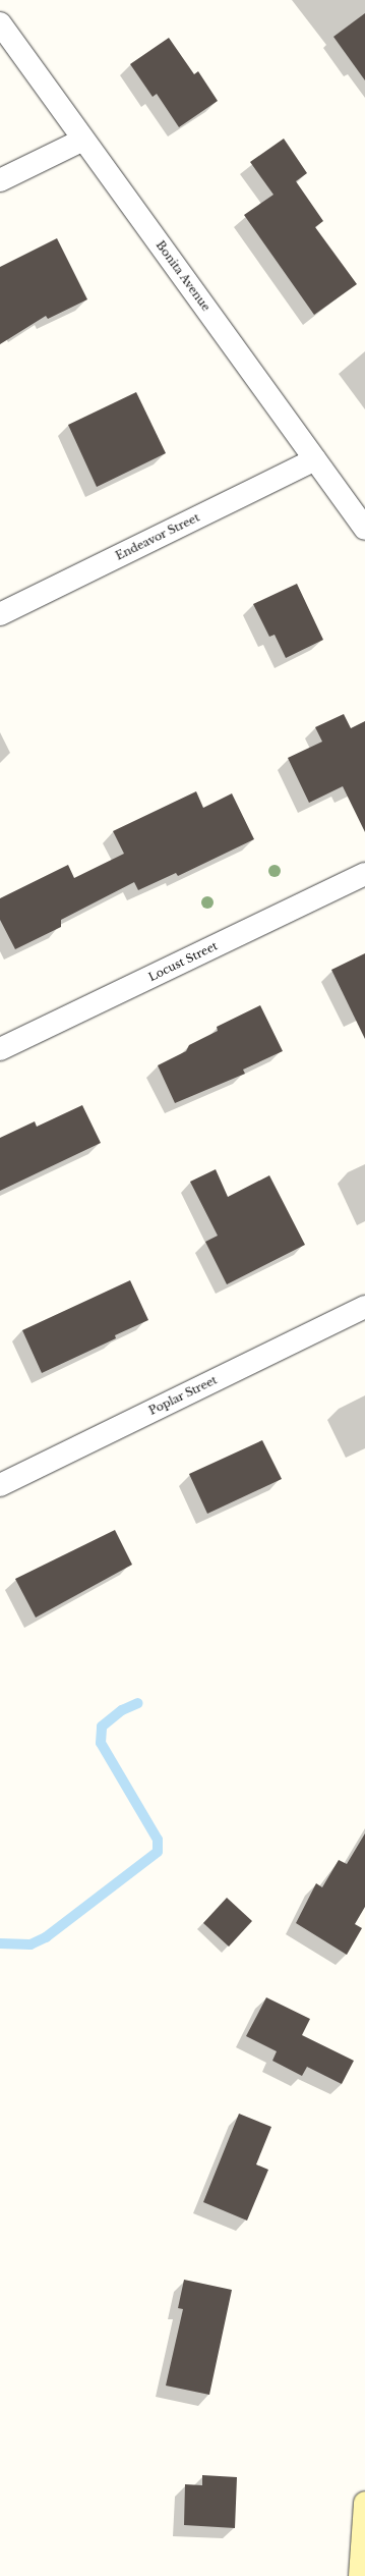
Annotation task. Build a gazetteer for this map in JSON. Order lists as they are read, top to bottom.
{
  "streets": {
    "street": [
      "Bonita Avenue",
      "Endeavor Street",
      "Locust Street",
      "Poplar Street"
    ]
  },
  "crossings": [
    ["Bonita Avenue", "Endeavor Street"]
  ]
}
